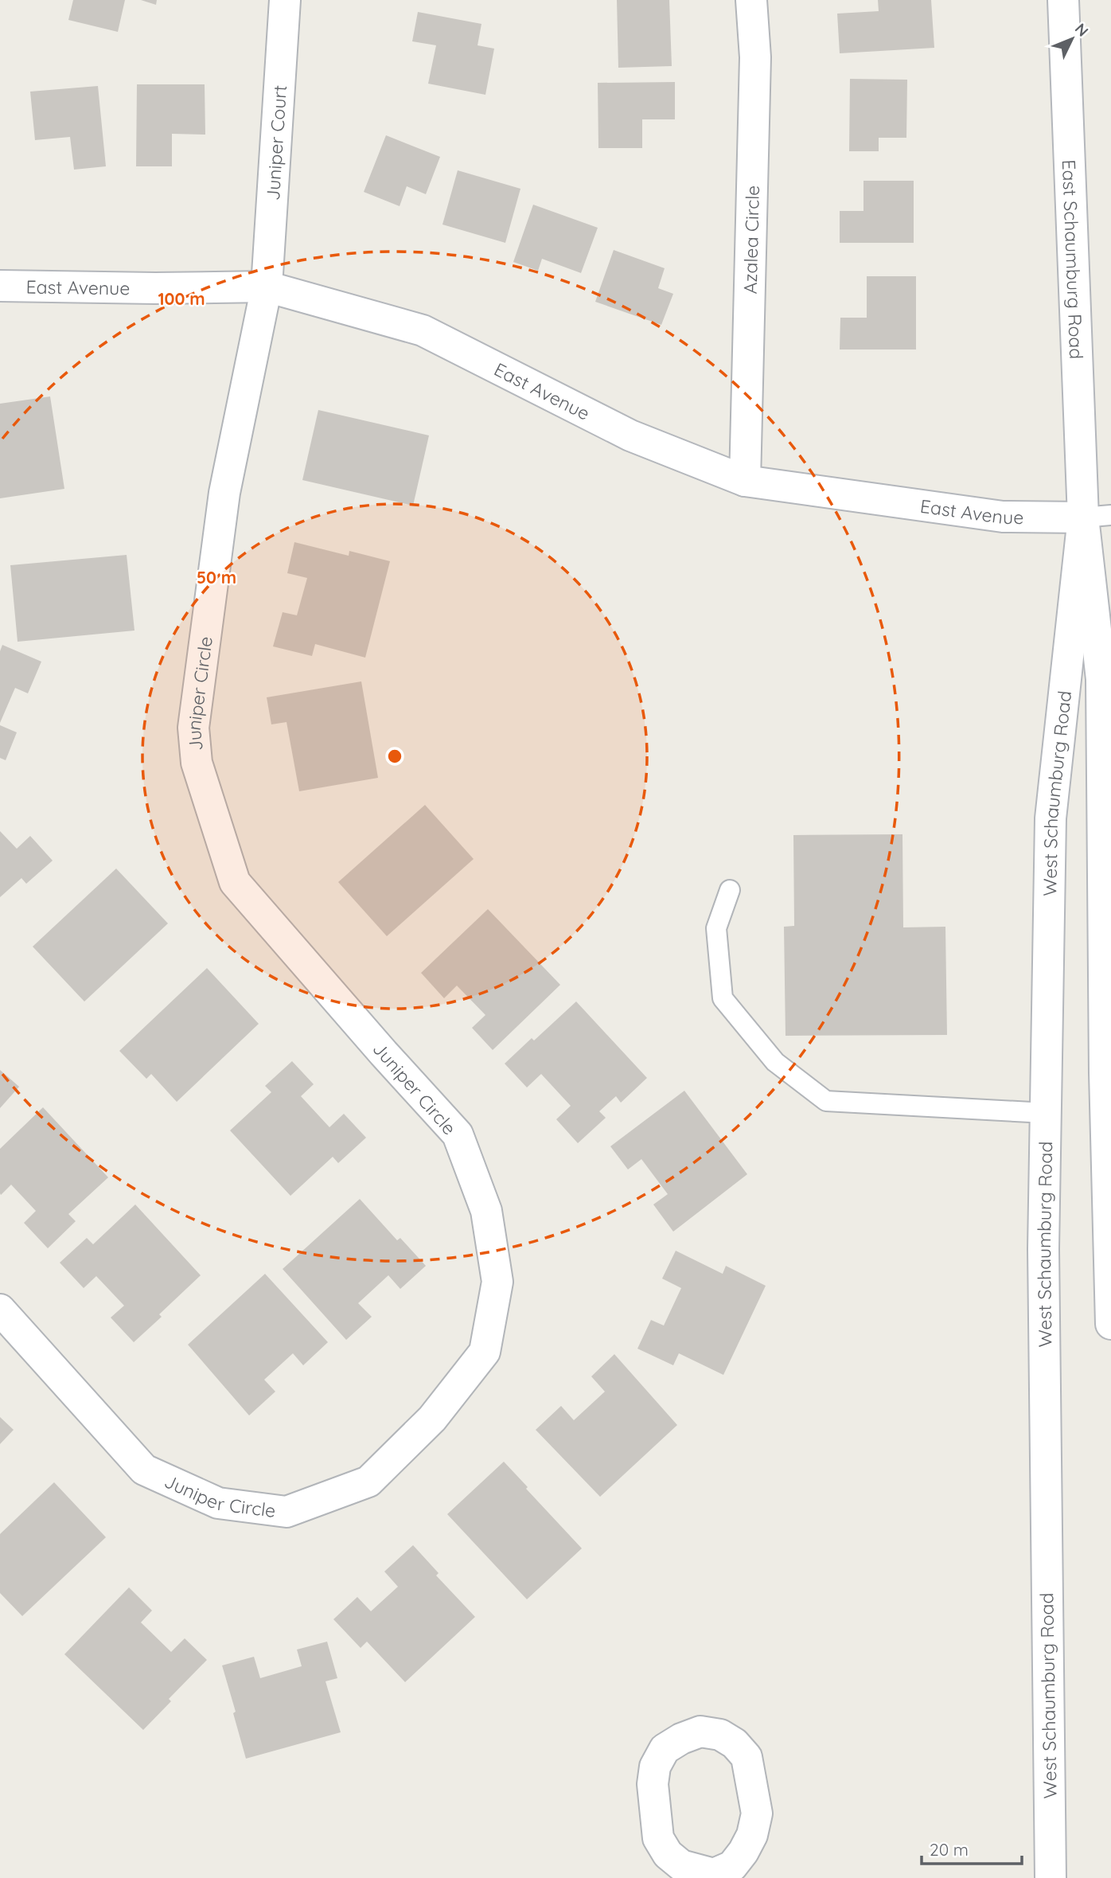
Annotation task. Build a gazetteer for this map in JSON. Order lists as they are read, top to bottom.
{
  "streets": {
    "street": [
      "Juniper Court",
      "Azalea Circle",
      "East Schaumburg Road",
      "East Avenue",
      "Juniper Circle",
      "West Schaumburg Road"
    ]
  },
  "crossings": [
    ["Juniper Court", "East Avenue"],
    ["Juniper Court", "Juniper Circle"],
    ["Azalea Circle", "East Avenue"],
    ["East Schaumburg Road", "East Avenue"],
    ["East Schaumburg Road", "West Schaumburg Road"],
    ["East Avenue", "Juniper Circle"],
    ["East Avenue", "West Schaumburg Road"]
  ],
  "scale_bar": "20 m",
  "north": "top right",
  "rings": ["100 m", "50 m"]
}
